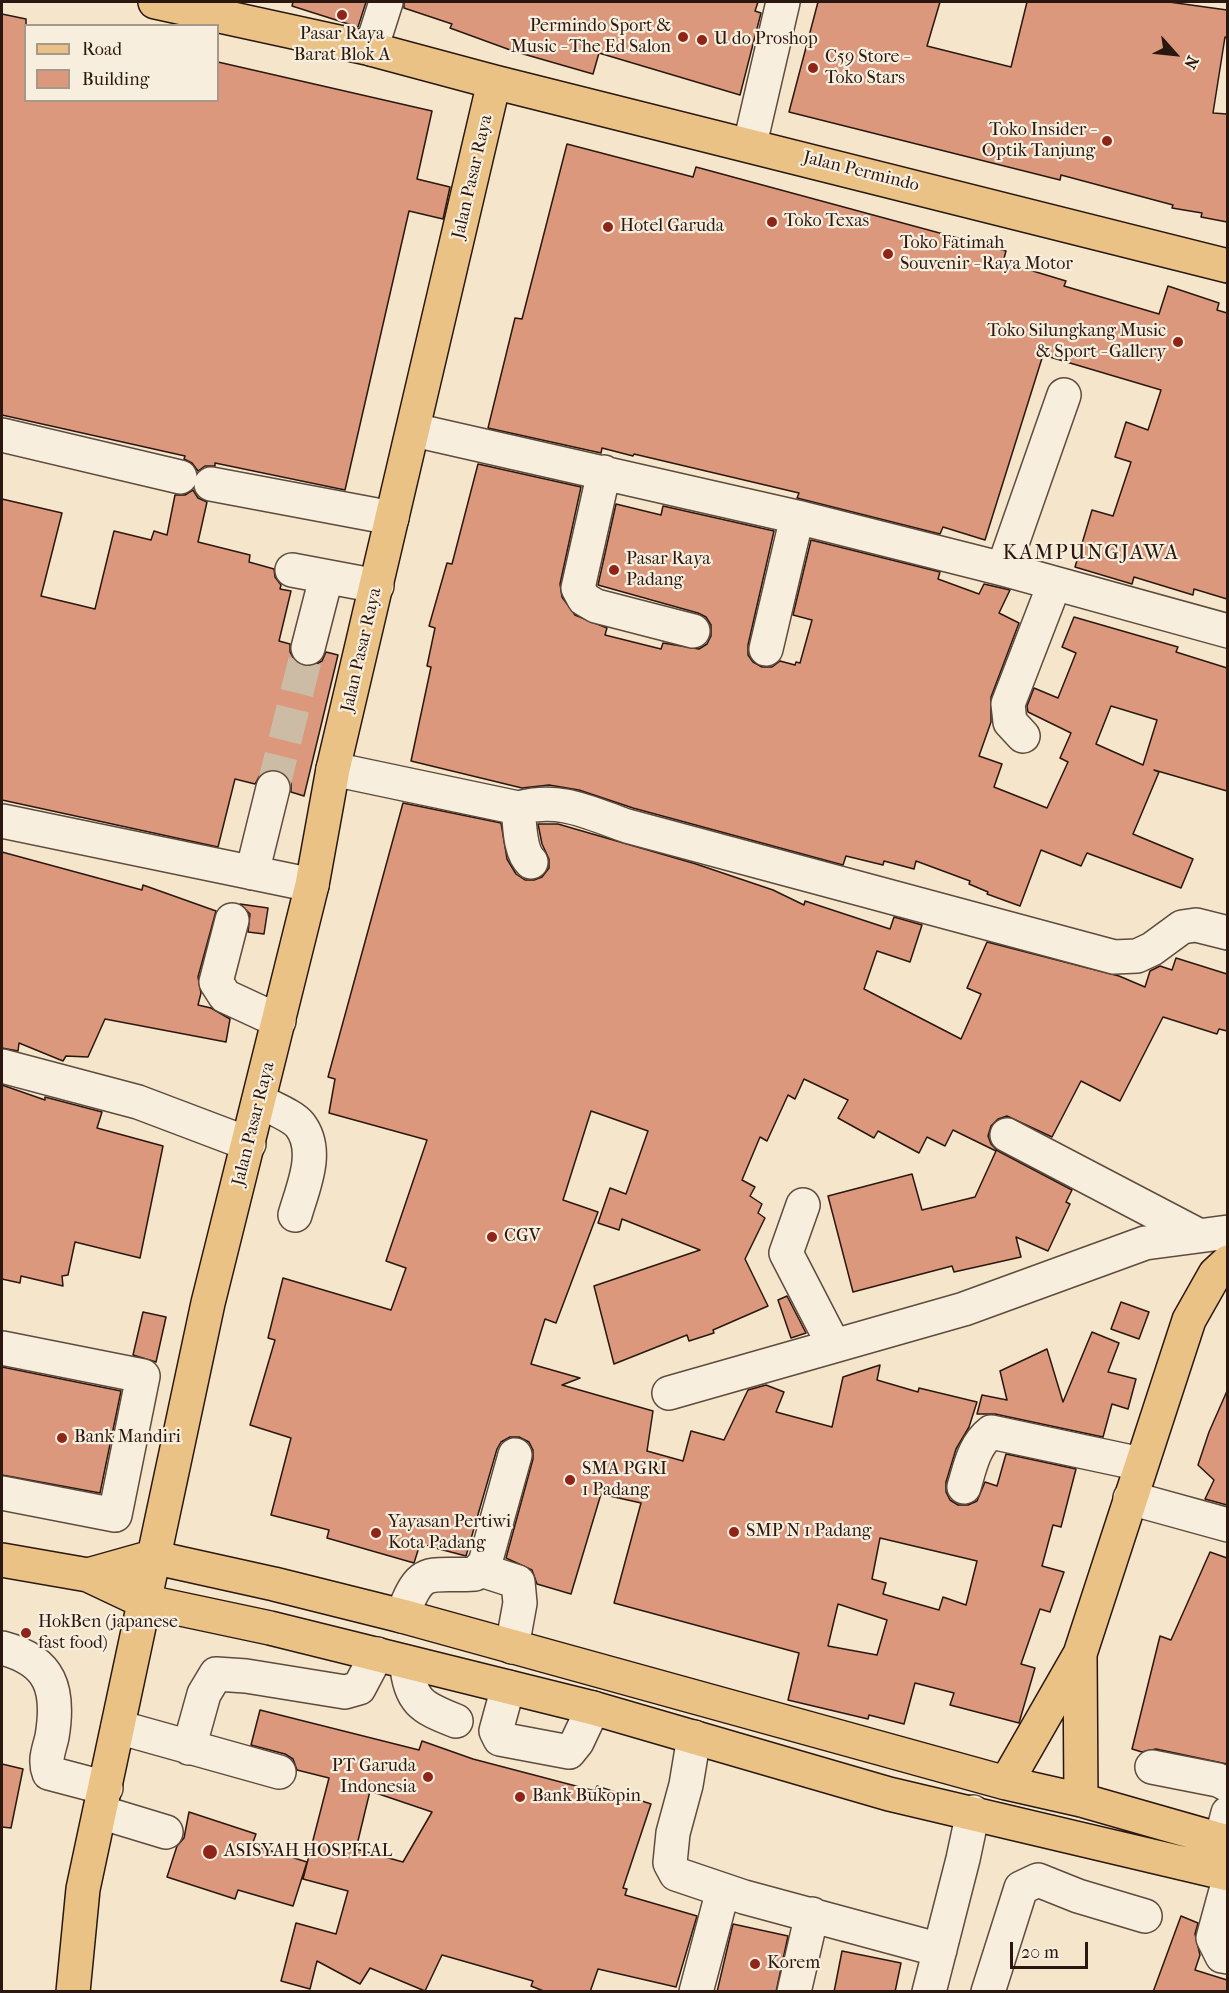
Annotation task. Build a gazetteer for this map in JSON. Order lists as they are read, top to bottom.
{
  "streets": {
    "main road": ["Jalan Permindo", "Jalan Pasar Raya"]
  },
  "crossings": [
    ["Jalan Permindo", "Jalan Pasar Raya"]
  ],
  "districts": ["KAMPUNGJAWA"],
  "places": [
    "Pasar Raya Barat Blok A",
    "Permindo Sport & Music - The Ed Salon",
    "U do Proshop",
    "C59 Store - Toko Stars",
    "Toko Insider - Optik Tanjung",
    "Toko Texas",
    "Hotel Garuda",
    "Toko Fatimah Souvenir - Raya Motor",
    "Toko Silungkang Music & Sport - Gallery",
    "Pasar Raya Padang",
    "CGV",
    "Bank Mandiri",
    "SMA PGRI 1 Padang",
    "SMP N 1 Padang",
    "Yayasan Pertiwi Kota Padang",
    "HokBen (japanese fast food)",
    "PT Garuda Indonesia",
    "Bank Bukopin",
    "ASISYAH HOSPITAL",
    "Korem"
  ],
  "legend": ["Road", "Building"],
  "scale_bar": "20 m",
  "north": "bottom right"
}
